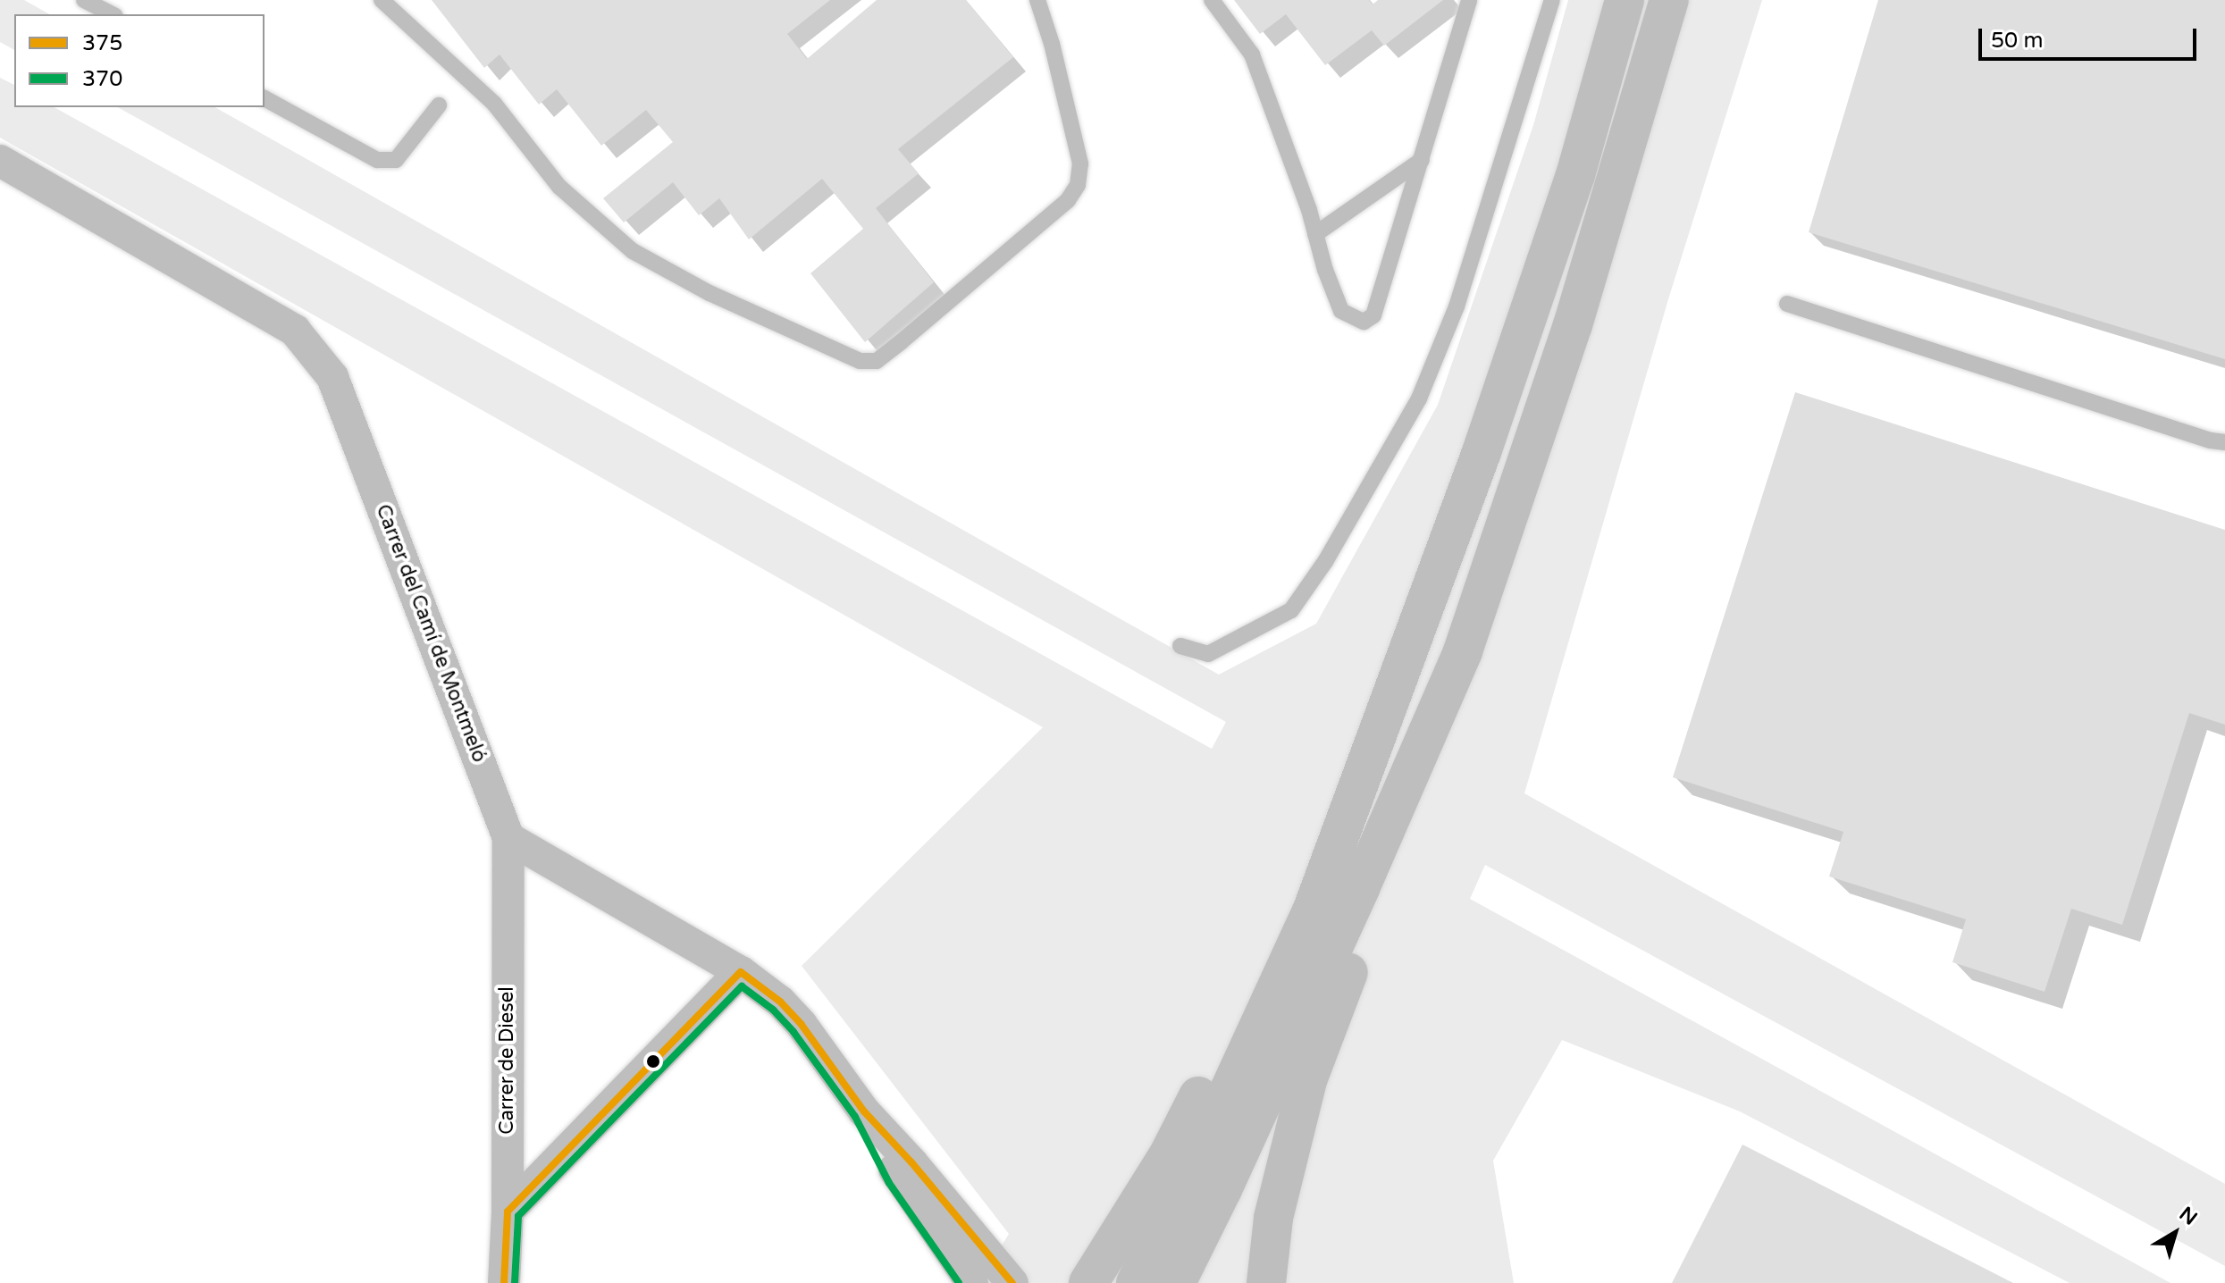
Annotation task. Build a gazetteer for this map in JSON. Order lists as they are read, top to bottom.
{
  "streets": {
    "street": ["Carrer del Camí de Montmeló", "Carrer de Diesel"]
  },
  "crossings": [
    ["Carrer del Camí de Montmeló", "Carrer de Diesel"]
  ],
  "lines": ["transit line 375", "transit line 370"],
  "legend": ["375", "370"],
  "scale_bar": "50 m",
  "north": "top right"
}
